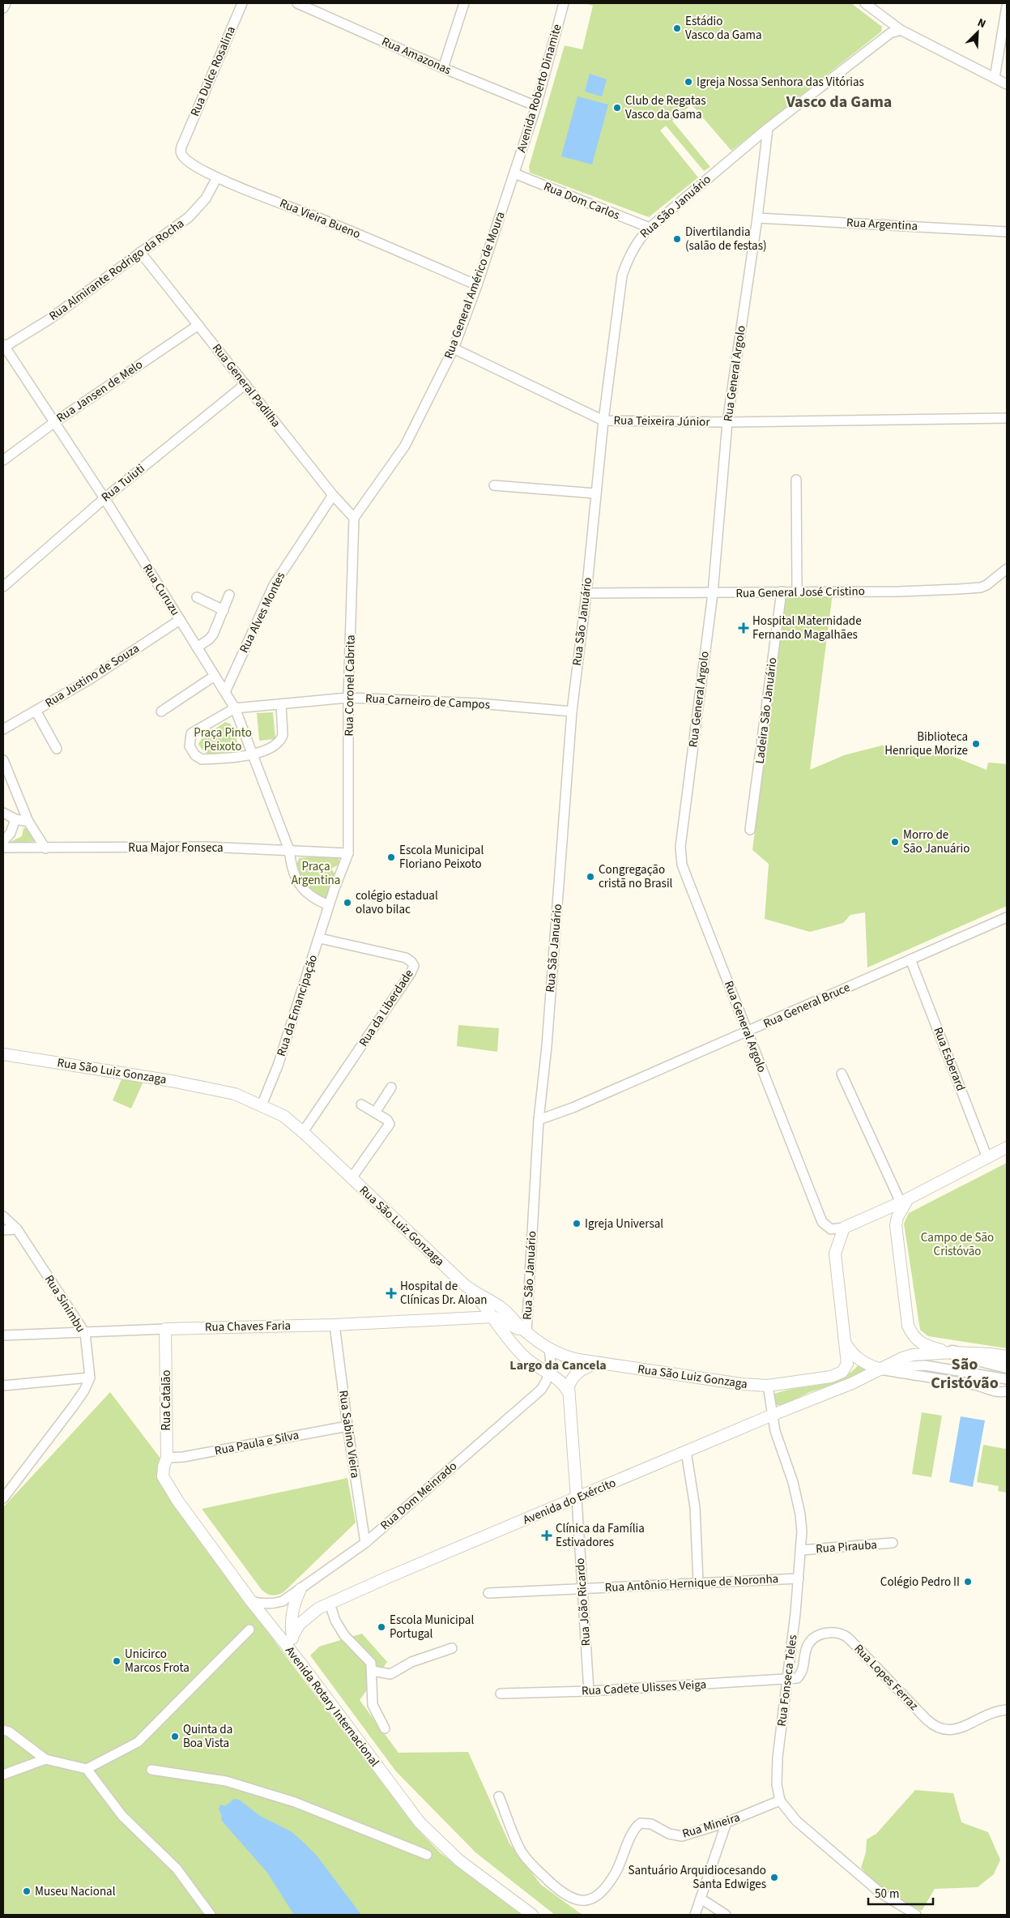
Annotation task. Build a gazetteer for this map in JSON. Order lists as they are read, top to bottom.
{
  "streets": {
    "main road": [
      "Rua São Luiz Gonzaga",
      "Rua Chaves Faria",
      "Rua Catalão",
      "Avenida do Exército",
      "Rua João Ricardo",
      "Avenida Rotary Internacional"
    ],
    "street": [
      "Rua Amazonas",
      "Rua Dulce Rosalina",
      "Avenida Roberto Dinamite",
      "Rua Dom Carlos",
      "Rua São Januário",
      "Rua Vieira Bueno",
      "Rua Argentina",
      "Rua Almirante Rodrigo da Rocha",
      "Rua General Américo de Moura",
      "Rua General Argolo",
      "Rua General Padilha",
      "Rua Jansen de Melo",
      "Rua Teixeira Júnior",
      "Rua Tuiuti",
      "Rua Curuzu",
      "Rua General José Cristino",
      "Rua Alves Montes",
      "Rua Justino de Souza",
      "Rua Coronel Cabrita",
      "Rua Carneiro de Campos",
      "Ladeira São Januário",
      "Rua Major Fonseca",
      "Rua da Emancipação",
      "Rua General Bruce",
      "Rua da Liberdade",
      "Rua Esberard",
      "Rua Sinimbu",
      "Rua Sabino Vieira",
      "Rua Paula e Silva",
      "Rua Dom Meinrado",
      "Rua Pirauba",
      "Rua Antônio Hernique de Noronha",
      "Rua Lopes Ferraz",
      "Rua Fonseca Teles",
      "Rua Cadete Ulisses Veiga",
      "Rua Mineira"
    ]
  },
  "crossings": [
    ["Rua Amazonas", "Avenida Roberto Dinamite"],
    ["Rua Dulce Rosalina", "Rua Vieira Bueno"],
    ["Avenida Roberto Dinamite", "Rua Dom Carlos"],
    ["Avenida Roberto Dinamite", "Rua General Américo de Moura"],
    ["Rua Dom Carlos", "Rua São Januário"],
    ["Rua Dom Carlos", "Rua General Américo de Moura"],
    ["Rua São Januário", "Rua General Argolo"],
    ["Rua São Januário", "Rua Teixeira Júnior"],
    ["Rua São Januário", "Rua General José Cristino"],
    ["Rua São Januário", "Rua Carneiro de Campos"],
    ["Rua São Januário", "Rua General Bruce"],
    ["Rua São Januário", "Rua São Luiz Gonzaga"],
    ["Rua Vieira Bueno", "Rua Almirante Rodrigo da Rocha"],
    ["Rua Vieira Bueno", "Rua General Américo de Moura"],
    ["Rua Argentina", "Rua General Argolo"],
    ["Rua Almirante Rodrigo da Rocha", "Rua General Padilha"],
    ["Rua Almirante Rodrigo da Rocha", "Rua Curuzu"],
    ["Rua General Américo de Moura", "Rua General Padilha"],
    ["Rua General Américo de Moura", "Rua Teixeira Júnior"],
    ["Rua General Américo de Moura", "Rua Coronel Cabrita"],
    ["Rua General Argolo", "Rua Teixeira Júnior"],
    ["Rua General Argolo", "Rua General José Cristino"],
    ["Rua General Argolo", "Rua General Bruce"],
    ["Rua General Padilha", "Rua Jansen de Melo"],
    ["Rua General Padilha", "Rua Tuiuti"],
    ["Rua General Padilha", "Rua Alves Montes"],
    ["Rua General Padilha", "Rua Coronel Cabrita"],
    ["Rua Jansen de Melo", "Rua Curuzu"],
    ["Rua Tuiuti", "Rua Curuzu"],
    ["Rua Curuzu", "Rua Alves Montes"],
    ["Rua Curuzu", "Rua Justino de Souza"],
    ["Rua Curuzu", "Rua Carneiro de Campos"],
    ["Rua Curuzu", "Rua Major Fonseca"],
    ["Rua General José Cristino", "Ladeira São Januário"],
    ["Rua Coronel Cabrita", "Rua Carneiro de Campos"],
    ["Rua Coronel Cabrita", "Rua Major Fonseca"],
    ["Rua da Emancipação", "Rua da Liberdade"],
    ["Rua da Emancipação", "Rua São Luiz Gonzaga"],
    ["Rua General Bruce", "Rua Esberard"],
    ["Rua da Liberdade", "Rua São Luiz Gonzaga"],
    ["Rua São Luiz Gonzaga", "Rua Dom Meinrado"],
    ["Rua São Luiz Gonzaga", "Rua Fonseca Teles"],
    ["Rua Sinimbu", "Rua Chaves Faria"],
    ["Rua Chaves Faria", "Rua Catalão"],
    ["Rua Chaves Faria", "Rua Sabino Vieira"],
    ["Rua Catalão", "Rua Paula e Silva"],
    ["Rua Catalão", "Avenida Rotary Internacional"],
    ["Rua Sabino Vieira", "Rua Paula e Silva"],
    ["Rua Sabino Vieira", "Rua Dom Meinrado"],
    ["Rua Dom Meinrado", "Avenida Rotary Internacional"],
    ["Avenida do Exército", "Rua João Ricardo"],
    ["Avenida do Exército", "Rua Fonseca Teles"],
    ["Rua Pirauba", "Rua Fonseca Teles"],
    ["Rua Antônio Hernique de Noronha", "Rua João Ricardo"],
    ["Rua Antônio Hernique de Noronha", "Rua Fonseca Teles"],
    ["Rua João Ricardo", "Rua Cadete Ulisses Veiga"],
    ["Rua Lopes Ferraz", "Rua Fonseca Teles"],
    ["Rua Lopes Ferraz", "Rua Cadete Ulisses Veiga"],
    ["Rua Fonseca Teles", "Rua Cadete Ulisses Veiga"],
    ["Rua Fonseca Teles", "Rua Mineira"]
  ],
  "districts": ["Vasco da Gama", "São Cristóvão", "Largo da Cancela"],
  "parks": ["Praça Pinto Peixoto", "Praça Argentina", "Campo de São Cristóvão"],
  "places": {
    "other": [
      "Estádio Vasco da Gama",
      "Igreja Nossa Senhora das Vitórias",
      "Club de Regatas Vasco da Gama",
      "Divertilandia (salão de festas)",
      "Biblioteca Henrique Morize",
      "Morro de São Januário",
      "Escola Municipal Floriano Peixoto",
      "Congregação cristã no Brasil",
      "colégio estadual olavo bilac",
      "Igreja Universal",
      "Colégio Pedro II",
      "Escola Municipal Portugal",
      "Unicirco Marcos Frota",
      "Quinta da Boa Vista",
      "Santuário Arquidiocesando Santa Edwiges",
      "Museu Nacional"
    ],
    "health": ["Hospital Maternidade Fernando Magalhães", "Hospital de Clínicas Dr. Aloan", "Clínica da Família Estivadores"]
  },
  "scale_bar": "50 m",
  "north": "top right"
}
